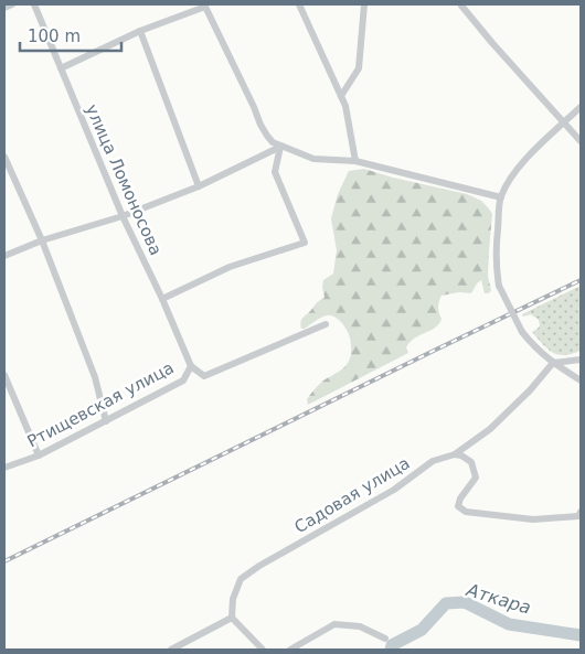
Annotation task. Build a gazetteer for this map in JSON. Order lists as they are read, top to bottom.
{
  "streets": {
    "street": ["улица Ломоносова", "Ртищевская улица", "Садовая улица"]
  },
  "crossings": [
    ["улица Ломоносова", "Ртищевская улица"]
  ],
  "water": ["Аткара"],
  "scale_bar": "100 m"
}
